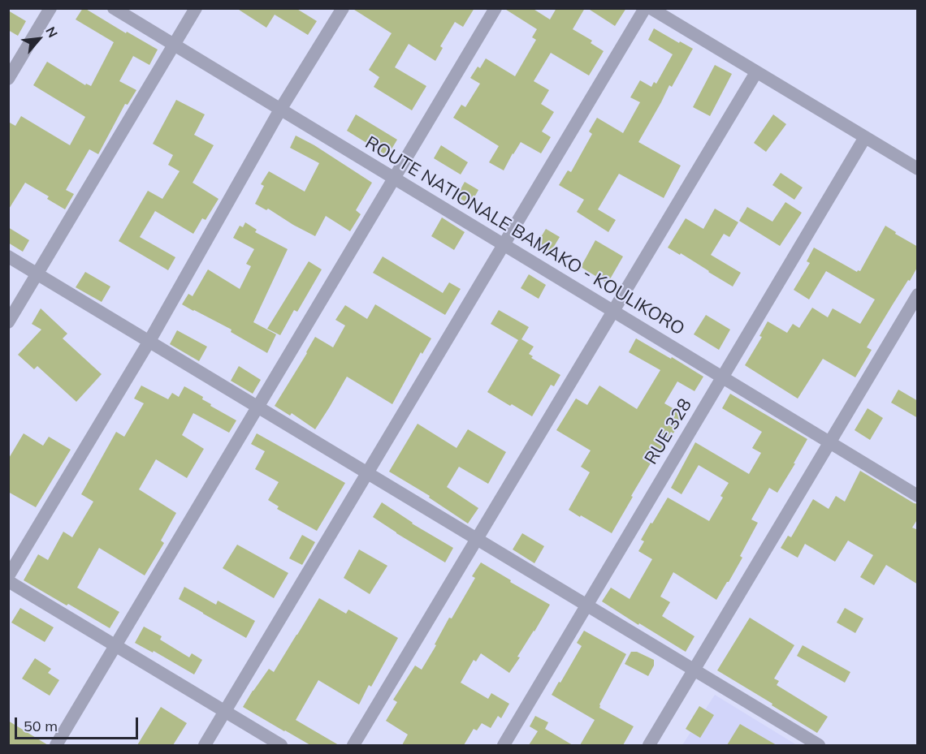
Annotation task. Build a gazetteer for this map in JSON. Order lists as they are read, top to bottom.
{
  "streets": {
    "street": ["ROUTE NATIONALE BAMAKO - KOULIKORO", "RUE 328"]
  },
  "crossings": [
    ["ROUTE NATIONALE BAMAKO - KOULIKORO", "RUE 328"]
  ],
  "scale_bar": "50 m",
  "north": "top right"
}
